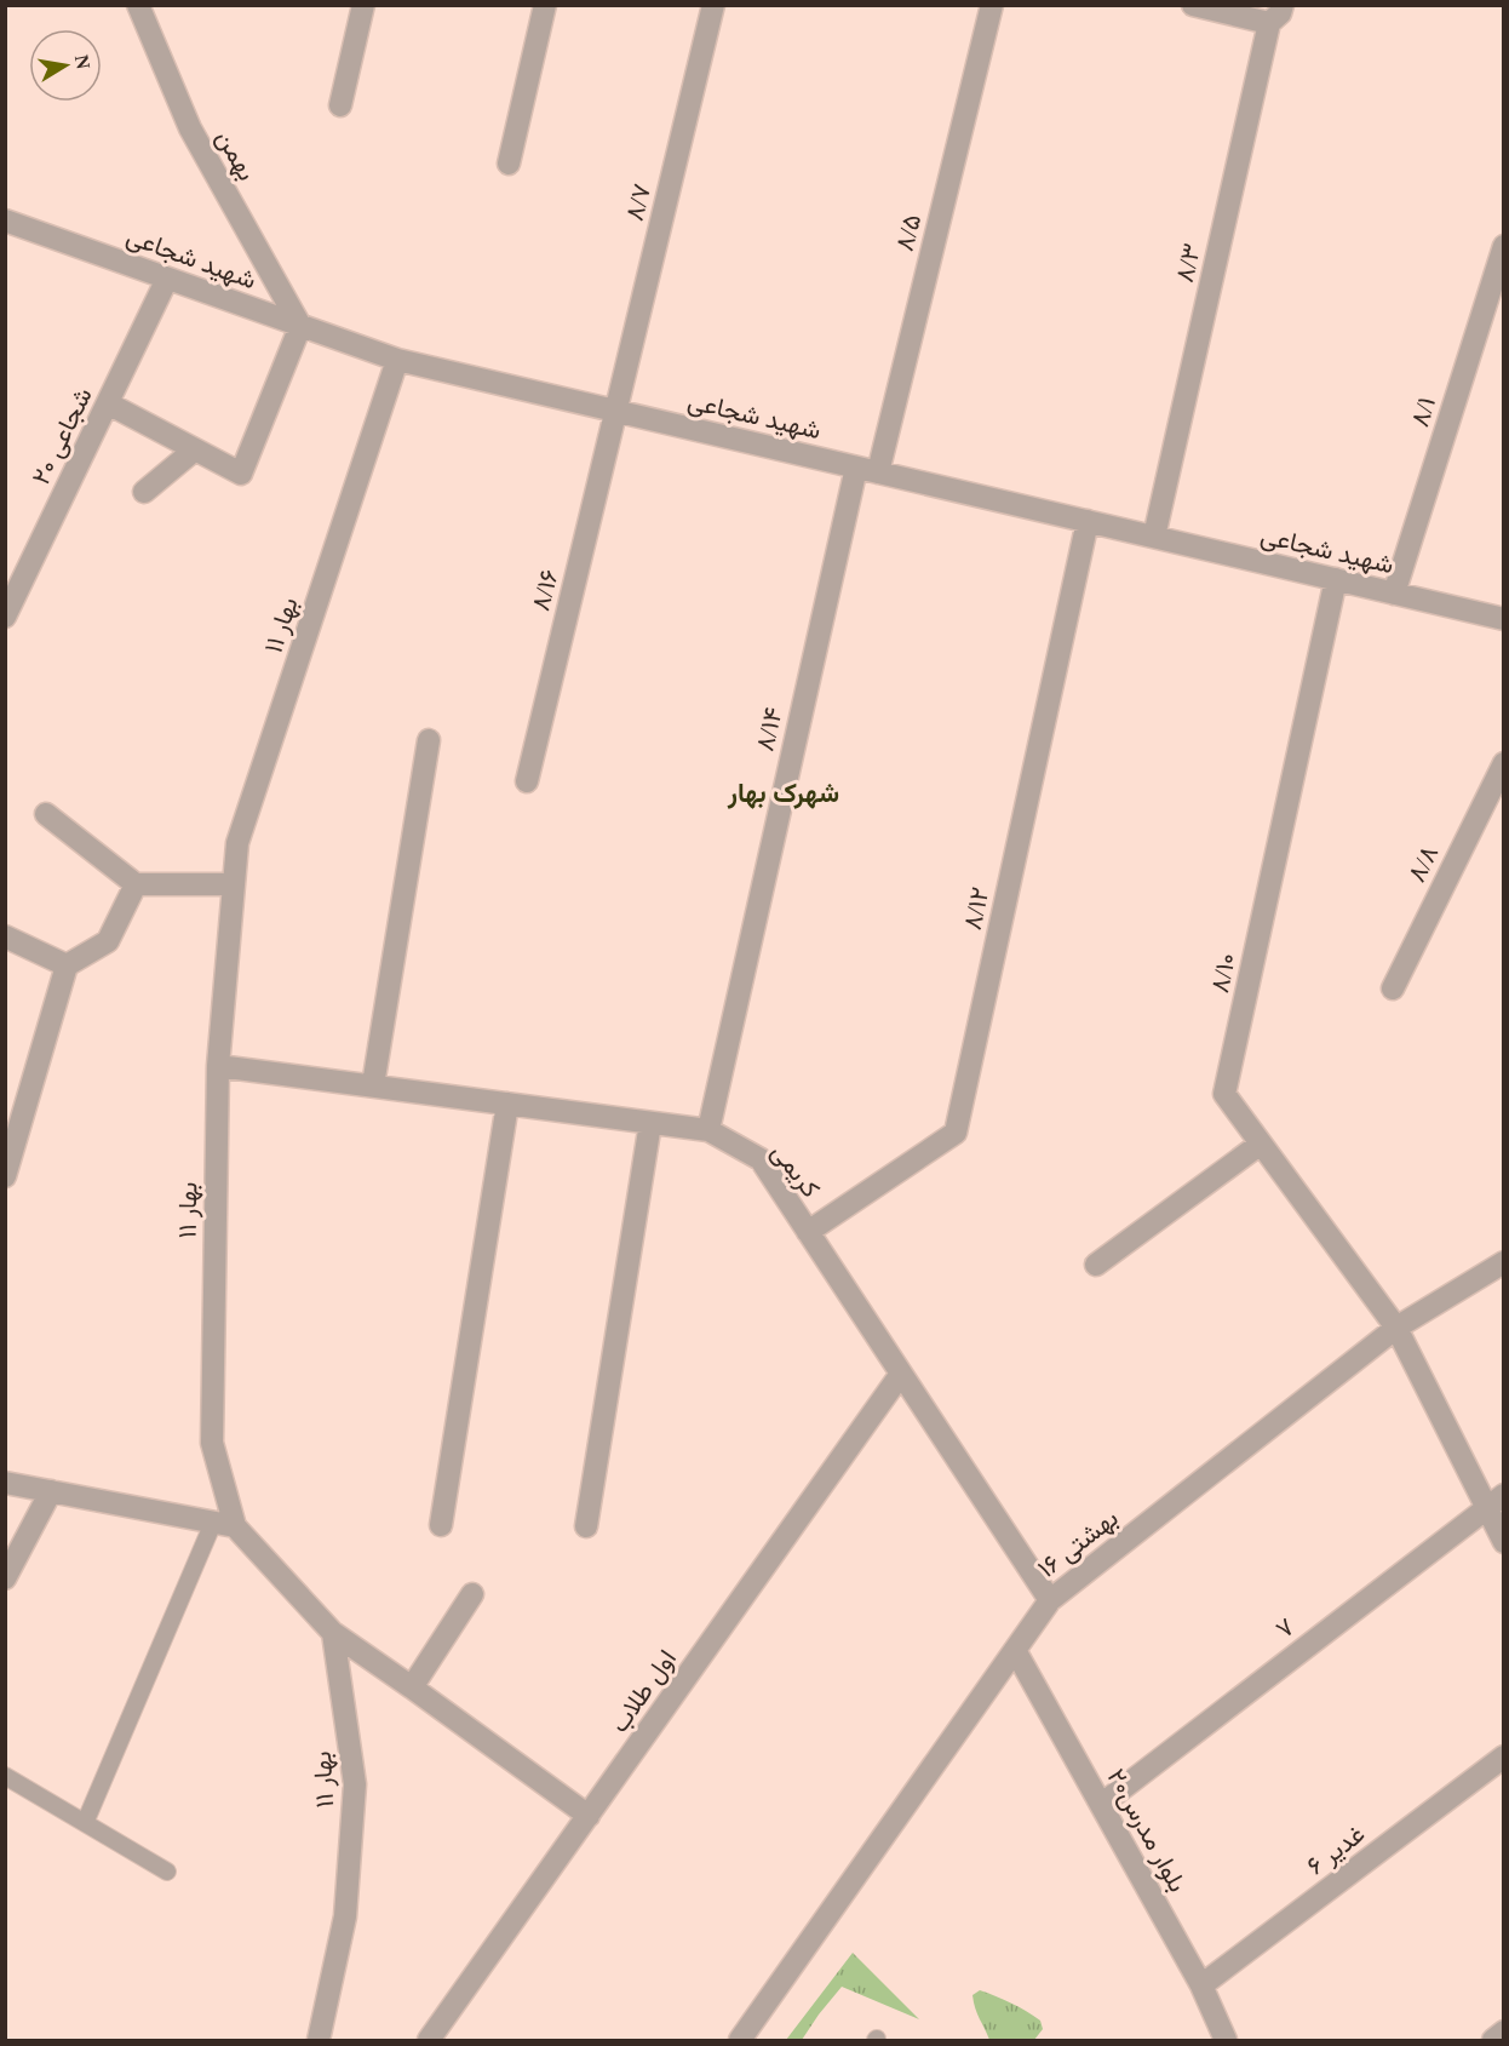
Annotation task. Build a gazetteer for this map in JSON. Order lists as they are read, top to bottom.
{
  "streets": {
    "street": [
      "بهمن",
      "۸/۷",
      "۸/۵",
      "شهید شجاعی",
      "۸/۳",
      "۸/۱",
      "شجاعی ۲۰",
      "۸/۱۶",
      "بهار ۱۱",
      "۸/۱۴",
      "۸/۸",
      "۸/۱۲",
      "۸/۱۰",
      "کریمی",
      "۱۶ بهشتی",
      "۷",
      "اول طلاب",
      "بلوار مدرس۲۰",
      "غدیر ۶"
    ]
  },
  "crossings": [
    ["بهمن", "شهید شجاعی"],
    ["۸/۷", "شهید شجاعی"],
    ["۸/۷", "۸/۱۶"],
    ["۸/۵", "شهید شجاعی"],
    ["۸/۵", "۸/۱۴"],
    ["شهید شجاعی", "۸/۳"],
    ["شهید شجاعی", "۸/۱"],
    ["شهید شجاعی", "شجاعی ۲۰"],
    ["شهید شجاعی", "۸/۱۶"],
    ["شهید شجاعی", "بهار ۱۱"],
    ["شهید شجاعی", "۸/۱۴"],
    ["شهید شجاعی", "۸/۱۲"],
    ["شهید شجاعی", "۸/۱۰"],
    ["بهار ۱۱", "کریمی"],
    ["۸/۱۴", "کریمی"],
    ["۸/۱۲", "کریمی"],
    ["۸/۱۰", "۱۶ بهشتی"],
    ["۸/۱۰", "۷"],
    ["کریمی", "۱۶ بهشتی"],
    ["کریمی", "اول طلاب"],
    ["۱۶ بهشتی", "بلوار مدرس۲۰"],
    ["۷", "بلوار مدرس۲۰"],
    ["بلوار مدرس۲۰", "غدیر ۶"]
  ],
  "districts": ["شهرک بهار"],
  "north": "right"
}
